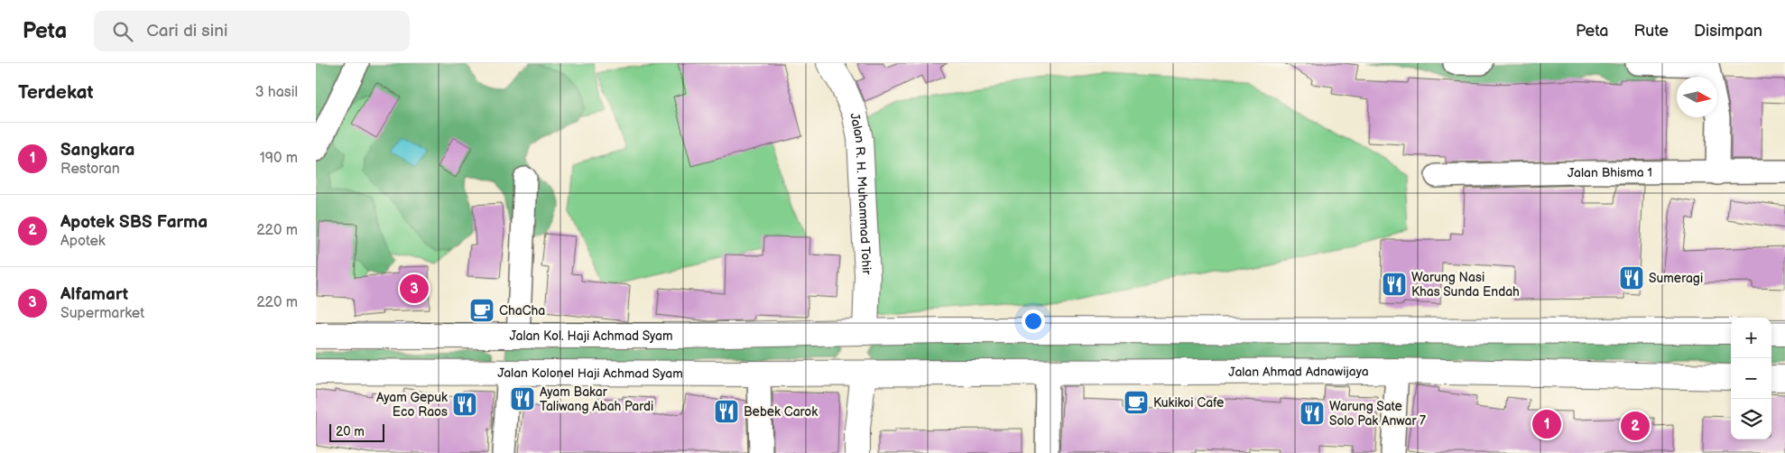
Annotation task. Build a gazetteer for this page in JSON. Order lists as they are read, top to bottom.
{
  "streets": {
    "main road": [
      "Jalan R. H. Muhammad Tohir",
      "Jalan Kol. Haji Achmad Syam",
      "Jalan Ahmad Adnawijaya",
      "Jalan Kolonel Haji Achmad Syam"
    ],
    "street": ["Jalan Bhisma 1"]
  },
  "crossings": [
    ["Jalan R. H. Muhammad Tohir", "Jalan Kol. Haji Achmad Syam"],
    ["Jalan Ahmad Adnawijaya", "Jalan Kolonel Haji Achmad Syam"]
  ],
  "places": {
    "restaurant": [
      "Sumeragi",
      "Warung Nasi Khas Sunda Endah",
      "Ayam Bakar Taliwang Abah Pardi",
      "Ayam Gepuk Eco Raos",
      "Bebek Carok",
      "Warung Sate Solo Pak Anwar 7"
    ],
    "cafe": ["ChaCha", "Kukikoi Cafe"]
  },
  "scale_bar": "20 m",
  "north": "right",
  "page": {
    "header": "Peta",
    "search": "Cari di sini",
    "nav": ["Peta", "Rute", "Disimpan"],
    "heading": ["Terdekat", "3 hasil"],
    "list": [
      {
        "mark": "1",
        "name": "Sangkara",
        "note": "Restoran",
        "value": "190 m"
      },
      {
        "mark": "2",
        "name": "Apotek SBS Farma",
        "note": "Apotek",
        "value": "220 m"
      },
      {
        "mark": "3",
        "name": "Alfamart",
        "note": "Supermarket",
        "value": "220 m"
      }
    ],
    "pins": ["3", "1", "2"],
    "map_buttons": ["+", "−"],
    "scale": "20 m"
  }
}
